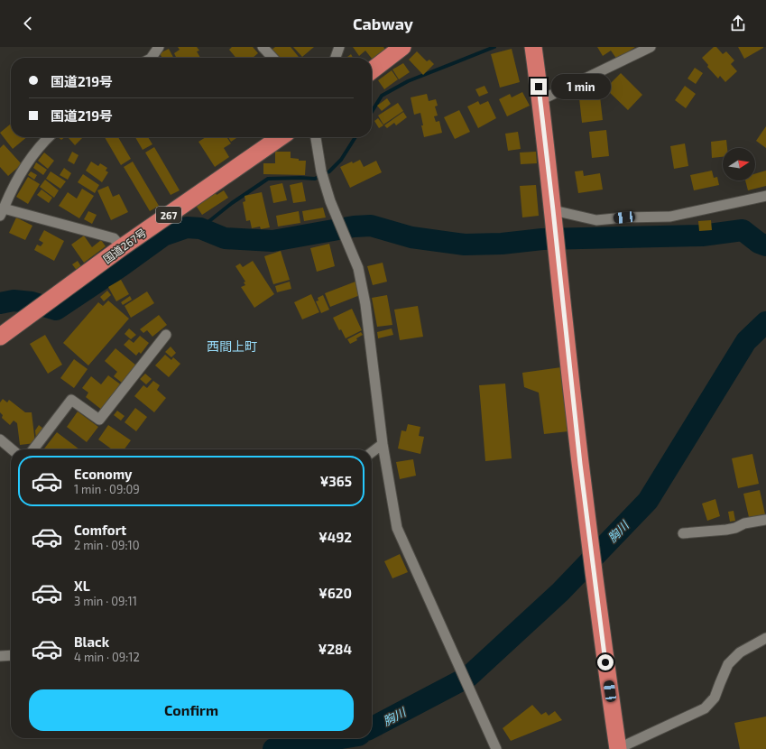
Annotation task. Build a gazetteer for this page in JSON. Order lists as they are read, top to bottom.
{
  "streets": {
    "highway": ["267", "国道267号"]
  },
  "districts": ["西間上町"],
  "water": ["胸川"],
  "north": "right",
  "page": {
    "header": "Cabway",
    "banner": ["国道219号", "国道219号"],
    "bubble": "1 min",
    "list": [
      {
        "name": "Economy",
        "note": "1 min · 09:09",
        "value": "¥365"
      },
      {
        "name": "Comfort",
        "note": "2 min · 09:10",
        "value": "¥492"
      },
      {
        "name": "XL",
        "note": "3 min · 09:11",
        "value": "¥620"
      },
      {
        "name": "Black",
        "note": "4 min · 09:12",
        "value": "¥284"
      }
    ],
    "buttons": "Confirm"
  }
}
